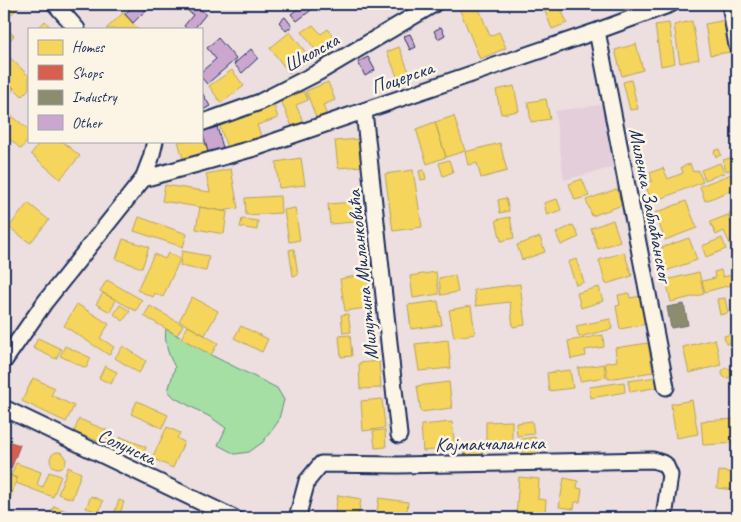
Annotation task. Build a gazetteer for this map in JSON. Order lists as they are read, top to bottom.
{
  "streets": {
    "street": [
      "Школска",
      "Поцерска",
      "Миленка Заблаћанског",
      "Милутина Миланковића",
      "Кајмакчаланска",
      "Солунска"
    ]
  },
  "crossings": [
    ["Поцерска", "Миленка Заблаћанског"],
    ["Поцерска", "Милутина Миланковића"]
  ],
  "legend": [
    "Homes",
    "Shops",
    "Industry",
    "Other"
  ]
}
